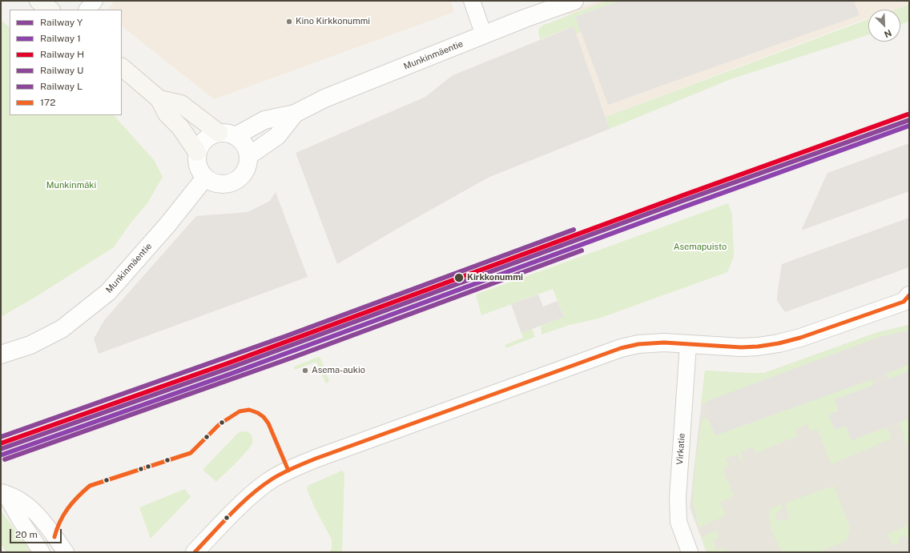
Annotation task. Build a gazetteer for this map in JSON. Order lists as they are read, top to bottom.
{
  "streets": {
    "street": ["Munkinmäentie", "Virkatie"]
  },
  "parks": ["Munkinmäki", "Asemapuisto"],
  "places": ["Kino Kirkkonummi", "Kirkkonummi", "Asema-aukio"],
  "lines": [
    "rail line H",
    "rail line Y",
    "rail line 1",
    "rail line L",
    "rail line U",
    "transit line 172"
  ],
  "legend": [
    "Railway Y",
    "Railway 1",
    "Railway H",
    "Railway U",
    "Railway L",
    "172"
  ],
  "scale_bar": "20 m",
  "north": "bottom right"
}
